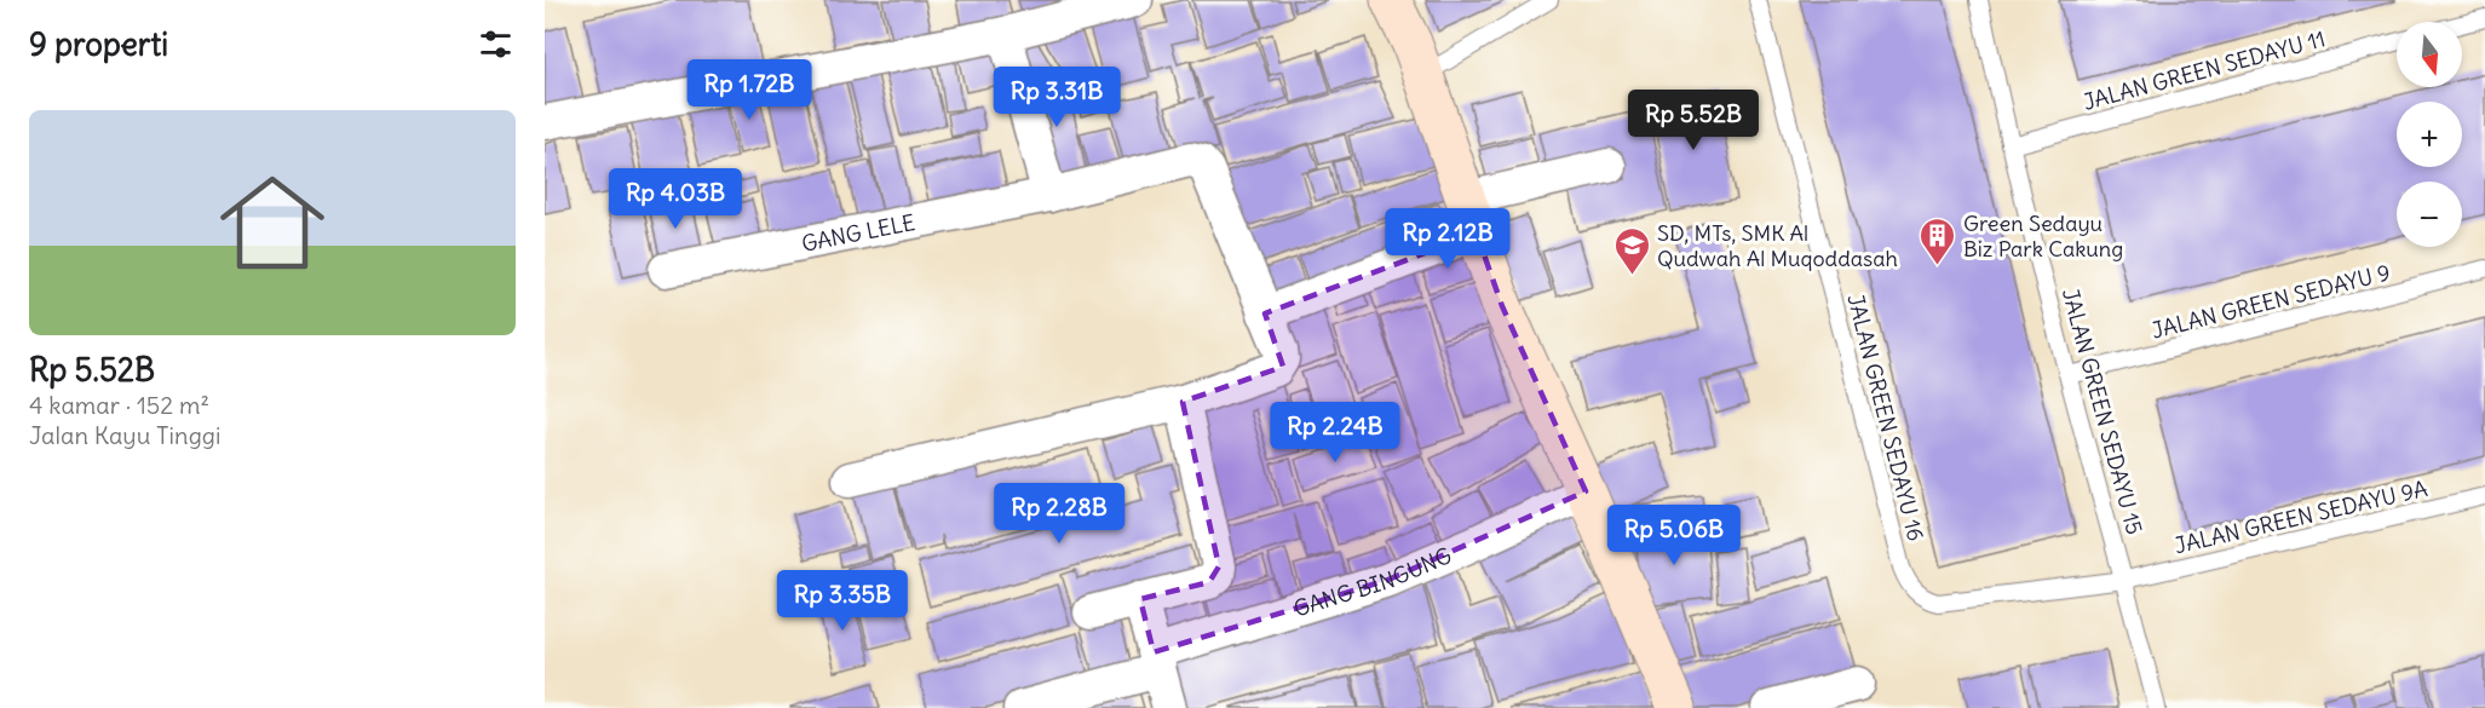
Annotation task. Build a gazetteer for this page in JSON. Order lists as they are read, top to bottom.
{
  "streets": {
    "street": ["GANG LELE", "GANG BINGUNG"],
    "lane": [
      "JALAN GREEN SEDAYU 11",
      "JALAN GREEN SEDAYU 9",
      "JALAN GREEN SEDAYU 15",
      "JALAN GREEN SEDAYU 16",
      "JALAN GREEN SEDAYU 9A"
    ]
  },
  "crossings": [
    ["JALAN GREEN SEDAYU 11", "JALAN GREEN SEDAYU 15"],
    ["JALAN GREEN SEDAYU 9", "JALAN GREEN SEDAYU 15"],
    ["JALAN GREEN SEDAYU 15", "JALAN GREEN SEDAYU 16"],
    ["JALAN GREEN SEDAYU 15", "JALAN GREEN SEDAYU 9A"],
    ["JALAN GREEN SEDAYU 16", "JALAN GREEN SEDAYU 9A"]
  ],
  "places": {
    "building": ["Green Sedayu Biz Park Cakung"],
    "school or university": ["SD, MTs, SMK Al Qudwah Al Muqoddasah"]
  },
  "north": "bottom",
  "page": {
    "heading": "9 properti",
    "map_buttons": ["+", "−"],
    "price": [
      "Rp 1.72B",
      "Rp 3.31B",
      "Rp 5.52B",
      "Rp 4.03B",
      "Rp 2.12B",
      "Rp 2.24B",
      "Rp 2.28B",
      "Rp 5.06B",
      "Rp 3.35B"
    ],
    "list": [
      {
        "name": "Rp 5.52B",
        "note": "4 kamar · 152 m² · Jalan Kayu Tinggi"
      }
    ]
  }
}
